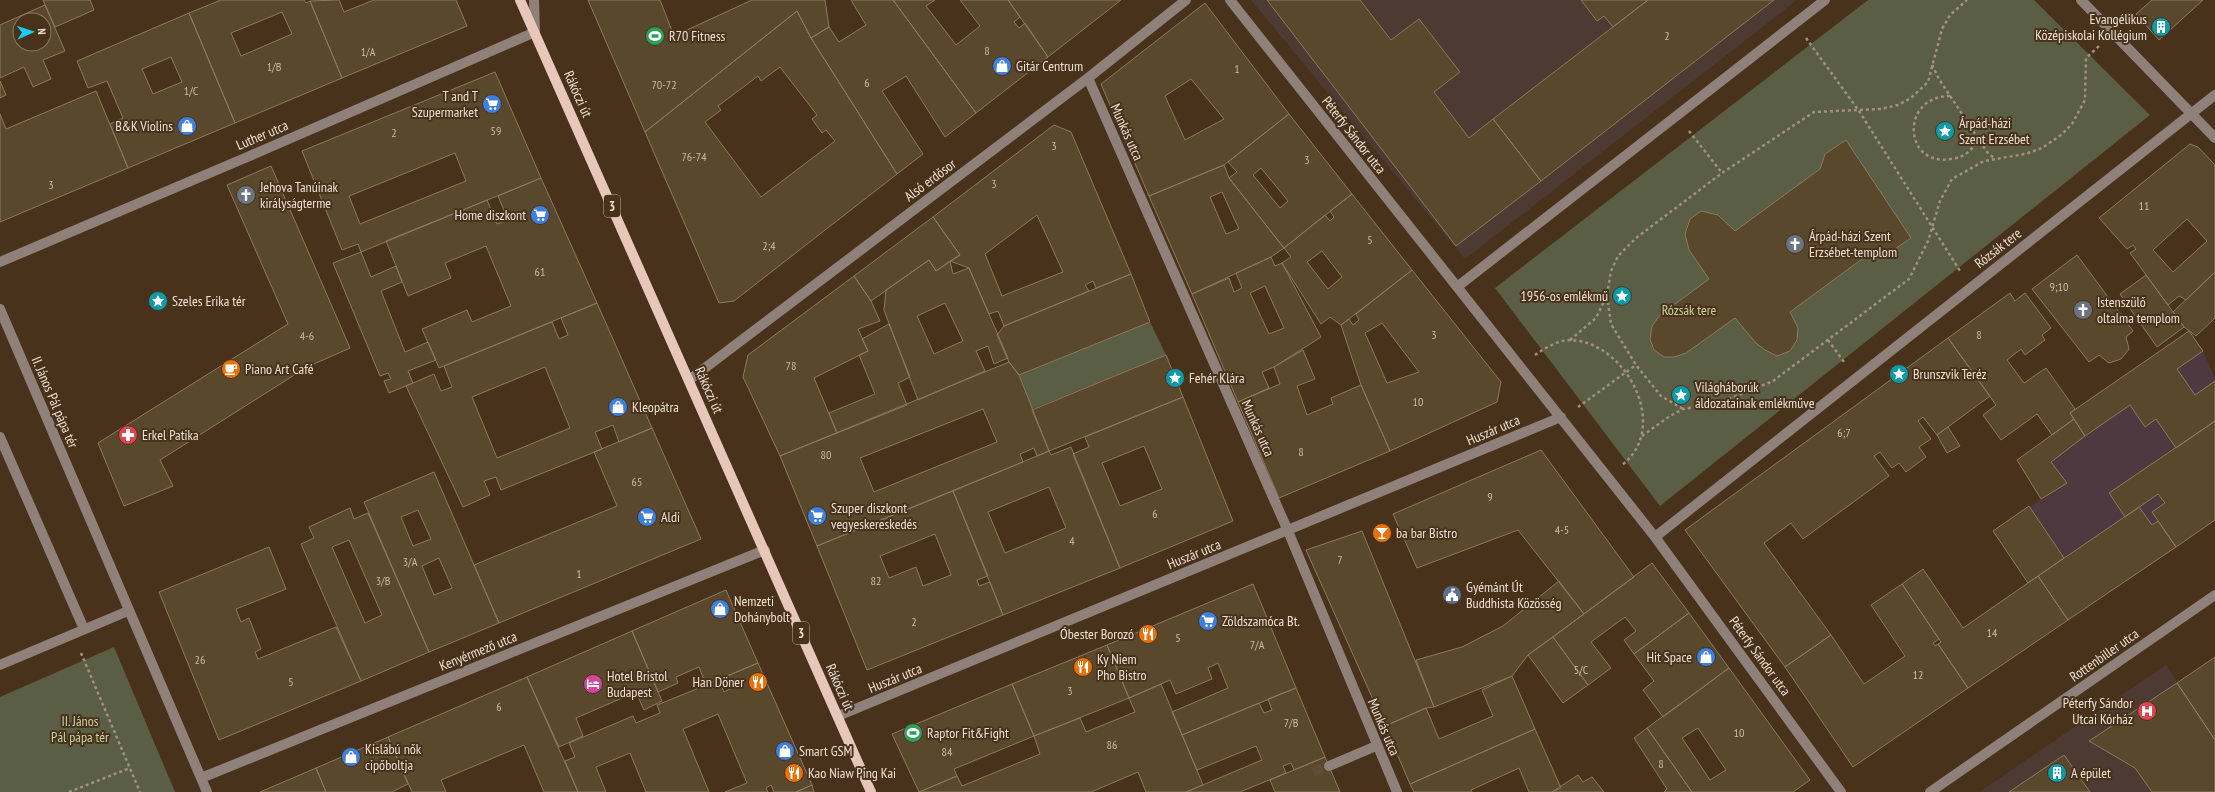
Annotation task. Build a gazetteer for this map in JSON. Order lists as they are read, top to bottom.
{
  "streets": {
    "main road": ["Rákóczi út", "3"],
    "street": [
      "Munkás utca",
      "Luther utca",
      "Péterfy Sándor utca",
      "Alsó erdősor",
      "Rózsák tere",
      "II. János Pál pápa tér",
      "Huszár utca",
      "Kenyérmező utca",
      "Rottenbiller utca"
    ]
  },
  "crossings": [
    ["Rákóczi út", "Luther utca"],
    ["Rákóczi út", "Alsó erdősor"],
    ["Rákóczi út", "Huszár utca"],
    ["Rákóczi út", "Kenyérmező utca"],
    ["Munkás utca", "Alsó erdősor"],
    ["Munkás utca", "Huszár utca"],
    ["Péterfy Sándor utca", "Rózsák tere"],
    ["II. János Pál pápa tér", "Kenyérmező utca"]
  ],
  "parks": ["Rózsák tere", "II. János Pál pápa tér"],
  "places": {
    "building": ["Evangélikus Középiskolai Kollégium", "A épület"],
    "sports": ["R70 Fitness", "Raptor Fit&Fight"],
    "shop": [
      "Gitár Centrum",
      "B&K Violins",
      "Kleopátra",
      "Nemzeti Dohánybolt",
      "Hit Space",
      "Smart GSM",
      "Kislábú nők cipőboltja"
    ],
    "supermarket": [
      "T and T Szupermarket",
      "Home diszkont",
      "Szuper diszkont vegyeskereskedés",
      "Aldi",
      "Zöldszamóca Bt."
    ],
    "place": [
      "Árpád-házi Szent Erzsébet",
      "1956-os emlékmű",
      "Szeles Erika tér",
      "Brunszvik Teréz",
      "Fehér Klára",
      "Világháborúk áldozatainak emlékműve"
    ],
    "church": ["Jehova Tanúinak királyságterme", "Árpád-házi Szent Erzsébet-templom", "Istenszülő oltalma templom"],
    "cafe": ["Piano Art Café"],
    "pharmacy": ["Erkel Patika"],
    "bar": ["ba bar Bistro"],
    "public building": ["Gyémánt Út Buddhista Közösség"],
    "restaurant": [
      "Óbester Borozó",
      "Ky Niem Pho Bistro",
      "Han Döner",
      "Kao Niaw Ping Kai"
    ],
    "hotel": ["Hotel Bristol Budapest"],
    "hospital": ["Péterfy Sándor Utcai Kórház"]
  },
  "house_numbers": [
    "2",
    "8",
    "1/A",
    "1/B",
    "1",
    "6",
    "70-72",
    "1/C",
    "59",
    "2",
    "3",
    "76-74",
    "3",
    "3",
    "3",
    "11",
    "5",
    "2;4",
    "61",
    "9;10",
    "3",
    "8",
    "4-6",
    "78",
    "10",
    "6;7",
    "8",
    "80",
    "65",
    "9",
    "6",
    "4-5",
    "4",
    "7",
    "3/A",
    "1",
    "3/B",
    "82",
    "2",
    "14",
    "5",
    "7/A",
    "26",
    "5/C",
    "12",
    "5",
    "3",
    "6",
    "7/B",
    "10",
    "86",
    "84",
    "8"
  ],
  "north": "right"
}
